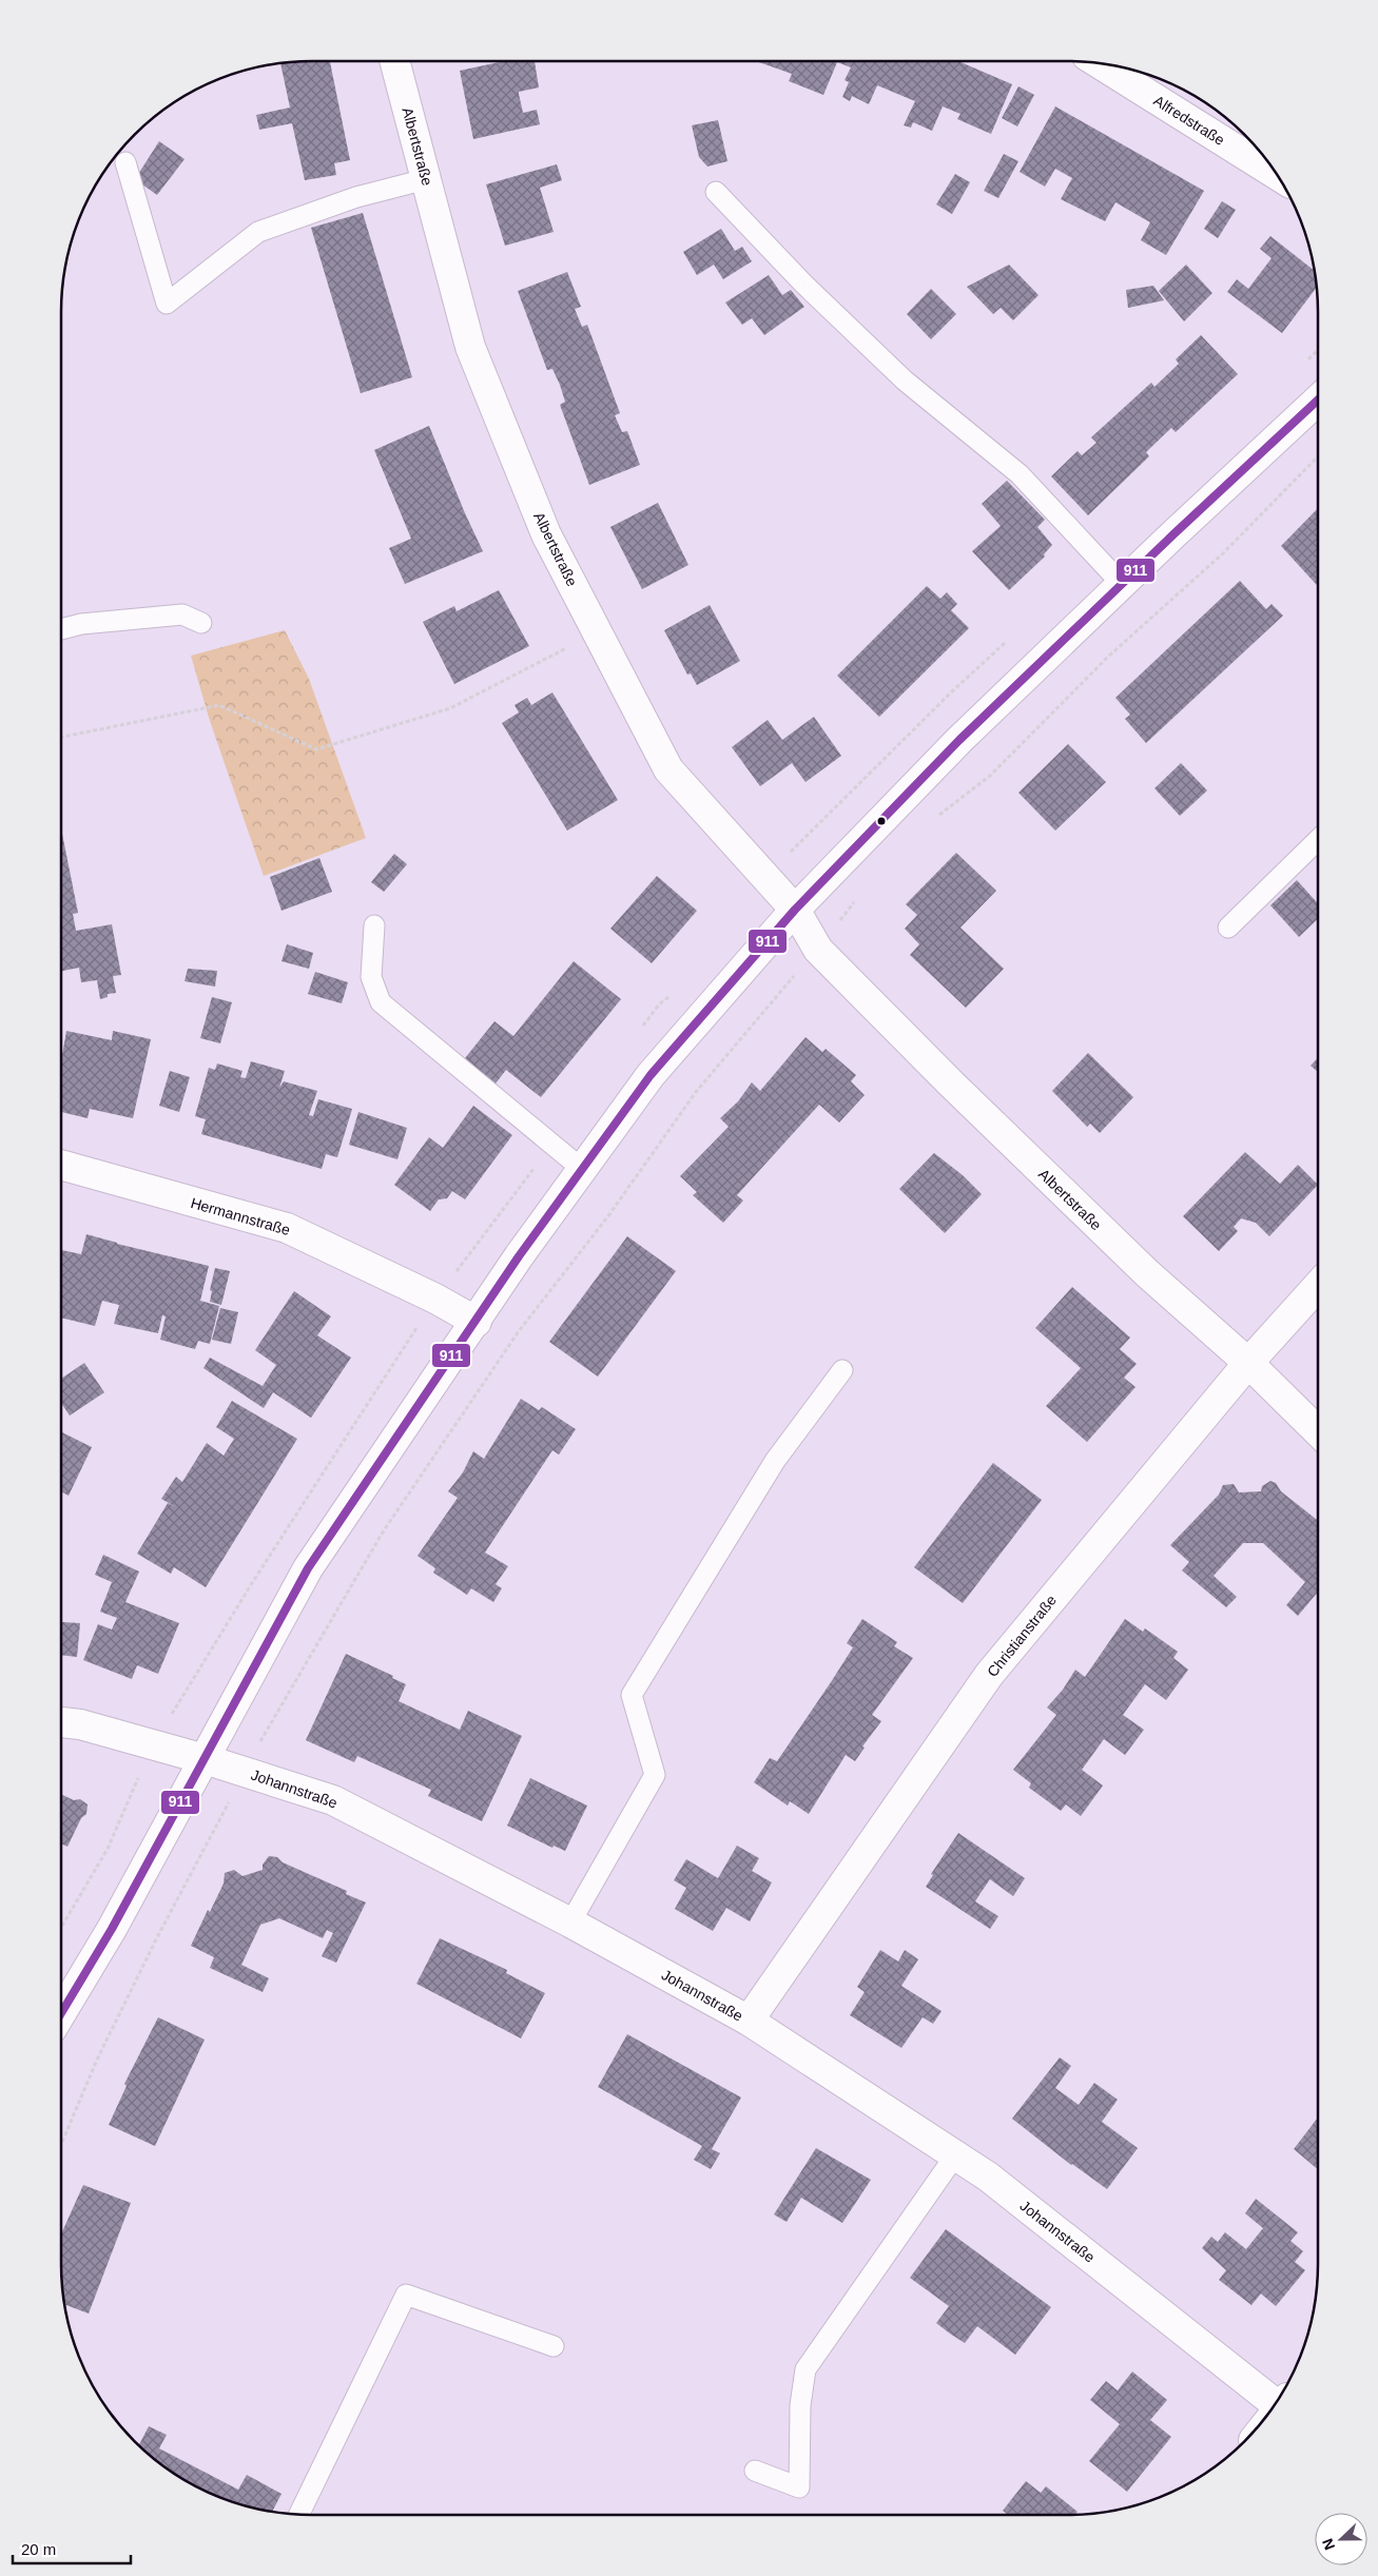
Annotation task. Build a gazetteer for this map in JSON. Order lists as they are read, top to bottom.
{
  "streets": {
    "street": [
      "Alfredstraße",
      "Albertstraße",
      "Hermannstraße",
      "Christianstraße",
      "Johannstraße"
    ]
  },
  "crossings": [
    ["Albertstraße", "Christianstraße"],
    ["Christianstraße", "Johannstraße"]
  ],
  "lines": ["transit line 911"],
  "scale_bar": "20 m",
  "north": "left"
}
